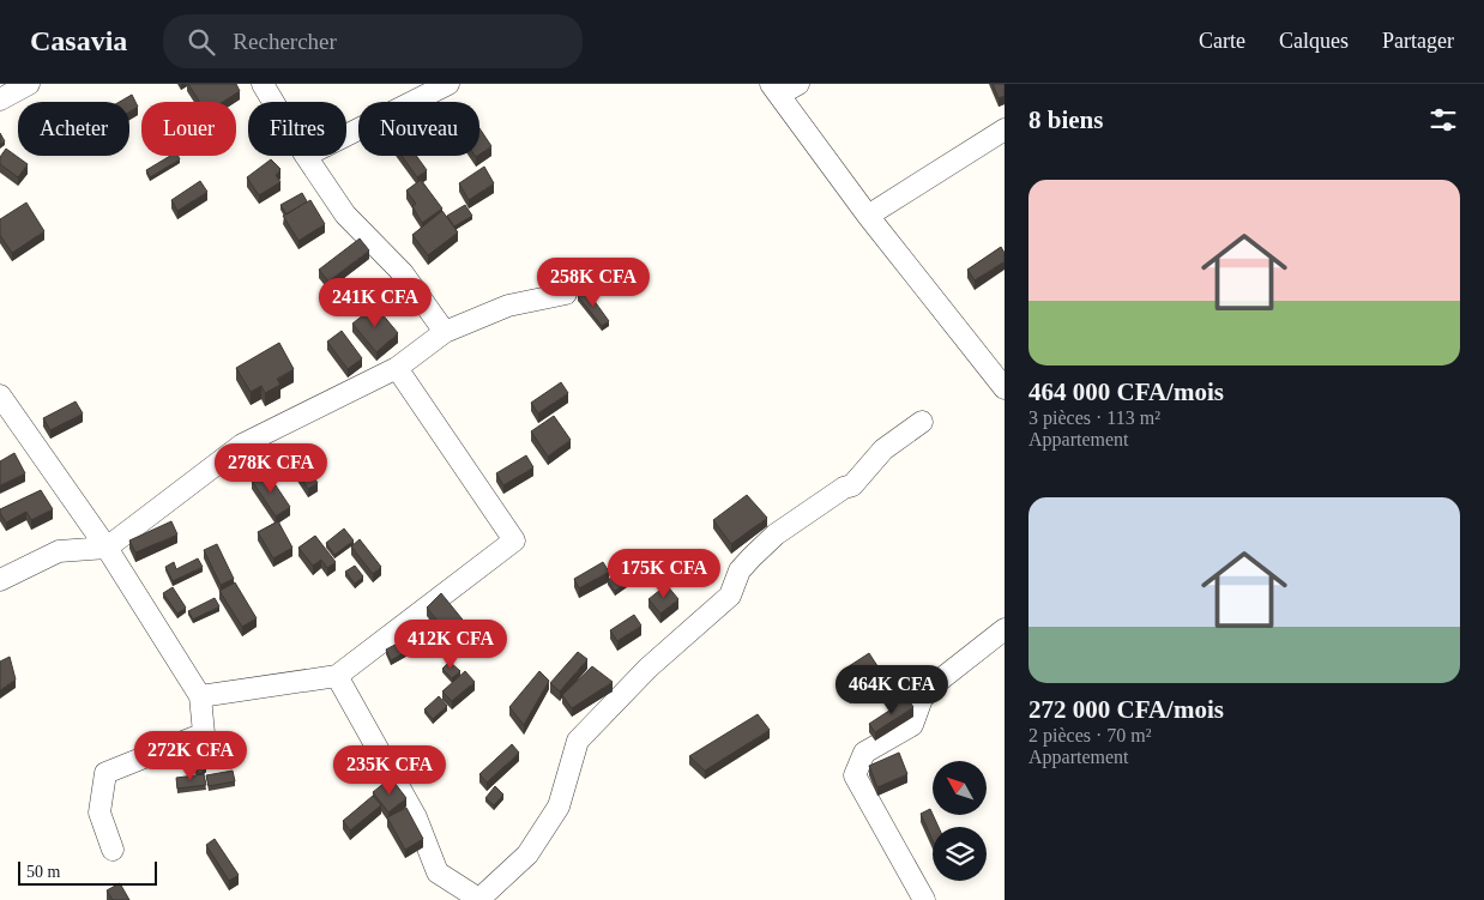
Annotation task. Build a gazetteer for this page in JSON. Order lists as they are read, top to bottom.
{
  "scale_bar": "50 m",
  "north": "top left",
  "page": {
    "header": "Casavia",
    "search": "Rechercher",
    "nav": ["Carte", "Calques", "Partager"],
    "heading": "8 biens",
    "chip": [
      "Acheter",
      "Louer",
      "Filtres",
      "Nouveau"
    ],
    "list": [
      {
        "name": "464 000 CFA/mois",
        "note": "3 pièces · 113 m² · Appartement"
      },
      {
        "name": "272 000 CFA/mois",
        "note": "2 pièces · 70 m² · Appartement"
      }
    ],
    "price": [
      "258K CFA",
      "241K CFA",
      "278K CFA",
      "175K CFA",
      "412K CFA",
      "464K CFA",
      "272K CFA",
      "235K CFA"
    ],
    "scale": "50 m"
  }
}
